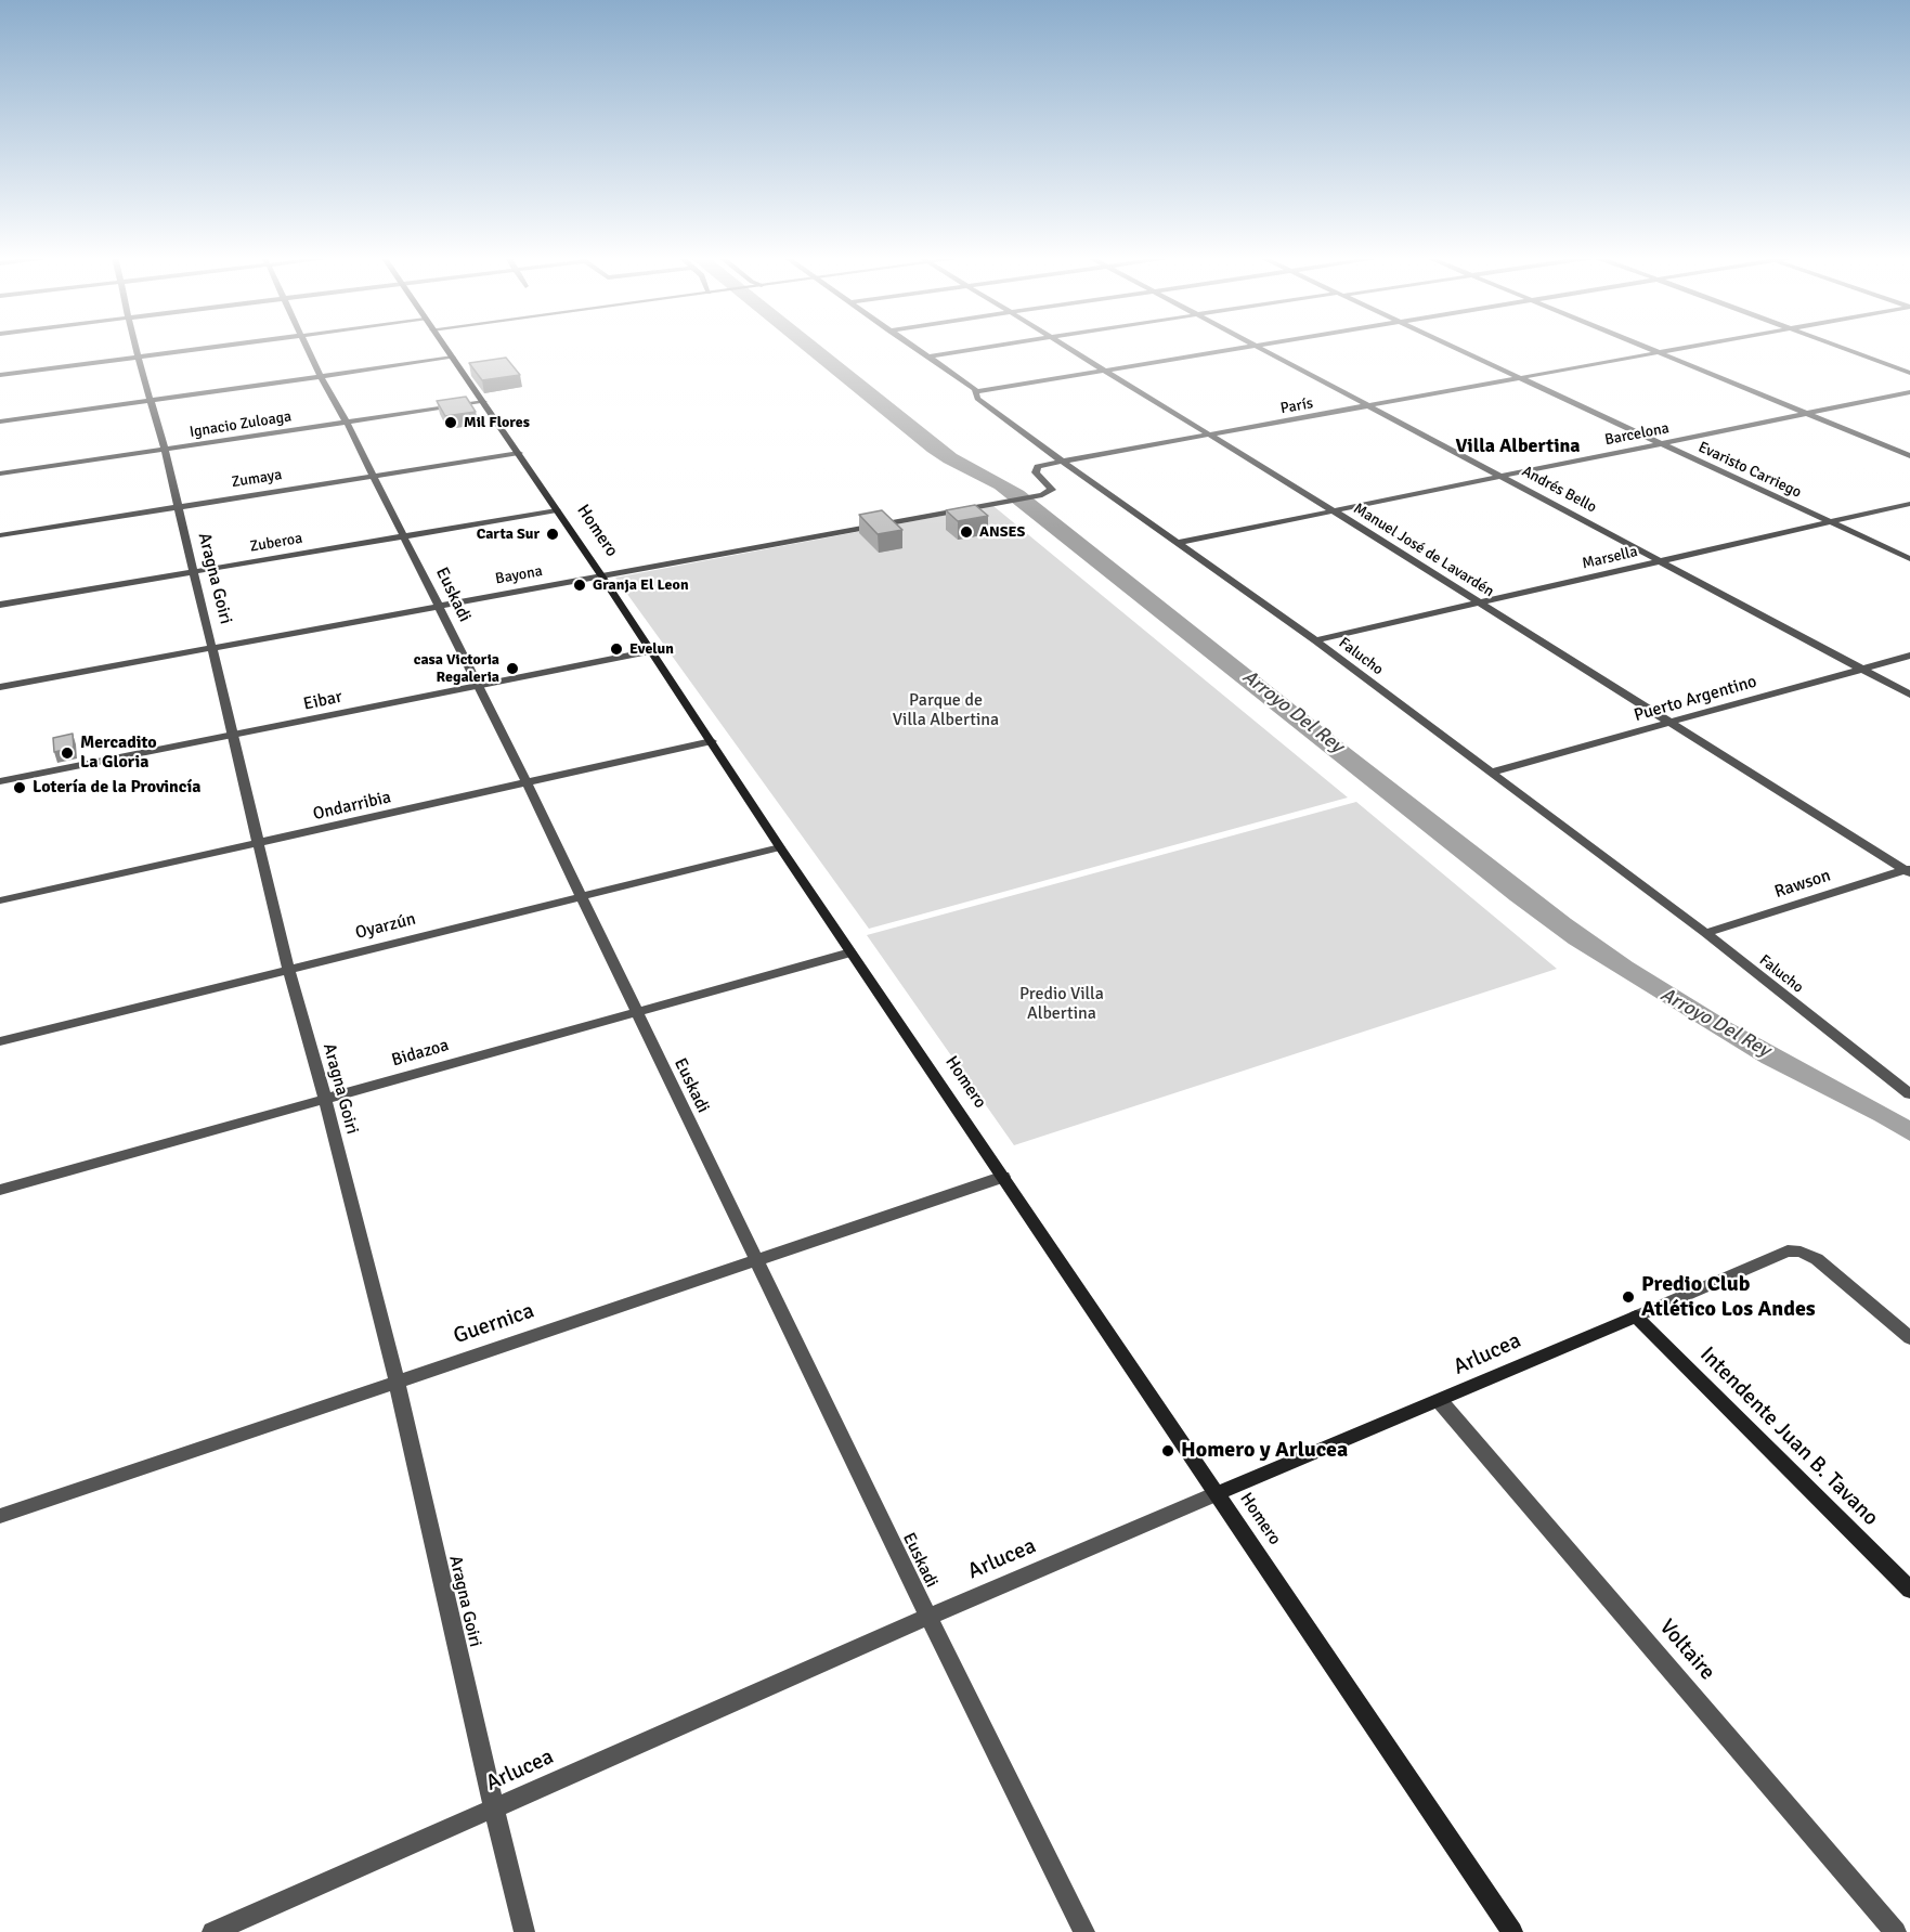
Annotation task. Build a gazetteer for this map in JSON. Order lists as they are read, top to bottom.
{
  "streets": {
    "main road": ["Homero", "Arlucea", "Intendente Juan B. Tavano"],
    "street": [
      "París",
      "Ignacio Zuloaga",
      "Barcelona",
      "Evaristo Carriego",
      "Zumaya",
      "Andrés Bello",
      "Zuberoa",
      "Manuel José de Lavardén",
      "Marsella",
      "Bayona",
      "Aragna Goiri",
      "Euskadi",
      "Falucho",
      "Puerto Argentino",
      "Eibar",
      "Ondarribia",
      "Rawson",
      "Oyarzún",
      "Bidazoa",
      "Guernica",
      "Voltaire"
    ]
  },
  "crossings": [
    ["París", "Evaristo Carriego"],
    ["París", "Andrés Bello"],
    ["París", "Manuel José de Lavardén"],
    ["París", "Bayona"],
    ["París", "Falucho"],
    ["Ignacio Zuloaga", "Homero"],
    ["Ignacio Zuloaga", "Aragna Goiri"],
    ["Ignacio Zuloaga", "Euskadi"],
    ["Barcelona", "Evaristo Carriego"],
    ["Barcelona", "Andrés Bello"],
    ["Barcelona", "Manuel José de Lavardén"],
    ["Barcelona", "Falucho"],
    ["Evaristo Carriego", "Marsella"],
    ["Zumaya", "Homero"],
    ["Zumaya", "Aragna Goiri"],
    ["Zumaya", "Euskadi"],
    ["Andrés Bello", "Marsella"],
    ["Andrés Bello", "Puerto Argentino"],
    ["Homero", "Zuberoa"],
    ["Homero", "Bayona"],
    ["Homero", "Eibar"],
    ["Homero", "Ondarribia"],
    ["Homero", "Oyarzún"],
    ["Homero", "Bidazoa"],
    ["Homero", "Guernica"],
    ["Homero", "Arlucea"],
    ["Zuberoa", "Aragna Goiri"],
    ["Zuberoa", "Euskadi"],
    ["Manuel José de Lavardén", "Marsella"],
    ["Manuel José de Lavardén", "Puerto Argentino"],
    ["Manuel José de Lavardén", "Rawson"],
    ["Marsella", "Falucho"],
    ["Bayona", "Aragna Goiri"],
    ["Bayona", "Euskadi"],
    ["Aragna Goiri", "Eibar"],
    ["Aragna Goiri", "Ondarribia"],
    ["Aragna Goiri", "Oyarzún"],
    ["Aragna Goiri", "Bidazoa"],
    ["Aragna Goiri", "Guernica"],
    ["Aragna Goiri", "Arlucea"],
    ["Euskadi", "Eibar"],
    ["Euskadi", "Ondarribia"],
    ["Euskadi", "Oyarzún"],
    ["Euskadi", "Bidazoa"],
    ["Euskadi", "Guernica"],
    ["Euskadi", "Arlucea"],
    ["Falucho", "Puerto Argentino"],
    ["Falucho", "Rawson"],
    ["Arlucea", "Intendente Juan B. Tavano"],
    ["Arlucea", "Voltaire"]
  ],
  "districts": ["Villa Albertina"],
  "water": ["Arroyo Del Rey"],
  "parks": ["Parque de Villa Albertina", "Predio Villa Albertina"],
  "places": [
    "Mil Flores",
    "ANSES",
    "Carta Sur",
    "Granja El Leon",
    "Evelun",
    "casa Victoria Regaleria",
    "Mercadito La Gloria",
    "Lotería de la Provincía",
    "Predio Club Atlético Los Andes",
    "Homero y Arlucea"
  ]
}
